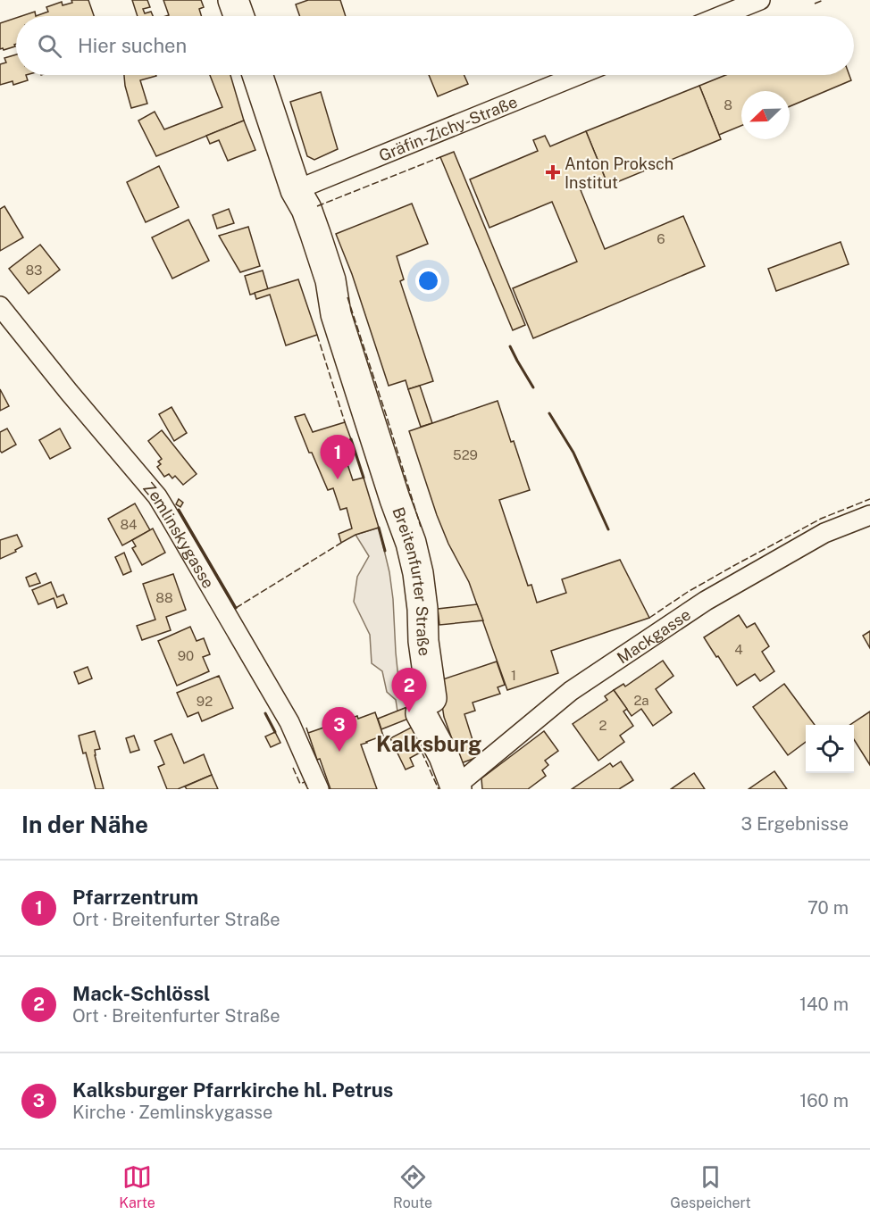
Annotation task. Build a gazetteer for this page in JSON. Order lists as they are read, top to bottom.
{
  "streets": {
    "main road": ["Breitenfurter Straße"],
    "street": ["Gräfin-Zichy-Straße", "Zemlinskygasse", "Mackgasse"]
  },
  "crossings": [
    ["Gräfin-Zichy-Straße", "Breitenfurter Straße"],
    ["Breitenfurter Straße", "Mackgasse"]
  ],
  "districts": ["Kalksburg"],
  "places": {
    "health": ["Anton Proksch Institut"]
  },
  "house_numbers": [
    "8",
    "6",
    "83",
    "529",
    "84",
    "88",
    "4",
    "90",
    "1",
    "2a",
    "92",
    "2"
  ],
  "north": "bottom left",
  "page": {
    "search": "Hier suchen",
    "pins": ["1", "2", "3"],
    "heading": ["In der Nähe", "3 Ergebnisse"],
    "list": [
      {
        "mark": "1",
        "name": "Pfarrzentrum",
        "note": "Ort · Breitenfurter Straße",
        "value": "70 m"
      },
      {
        "mark": "2",
        "name": "Mack-Schlössl",
        "note": "Ort · Breitenfurter Straße",
        "value": "140 m"
      },
      {
        "mark": "3",
        "name": "Kalksburger Pfarrkirche hl. Petrus",
        "note": "Kirche · Zemlinskygasse",
        "value": "160 m"
      }
    ],
    "nav": ["Karte", "Route", "Gespeichert"]
  }
}
